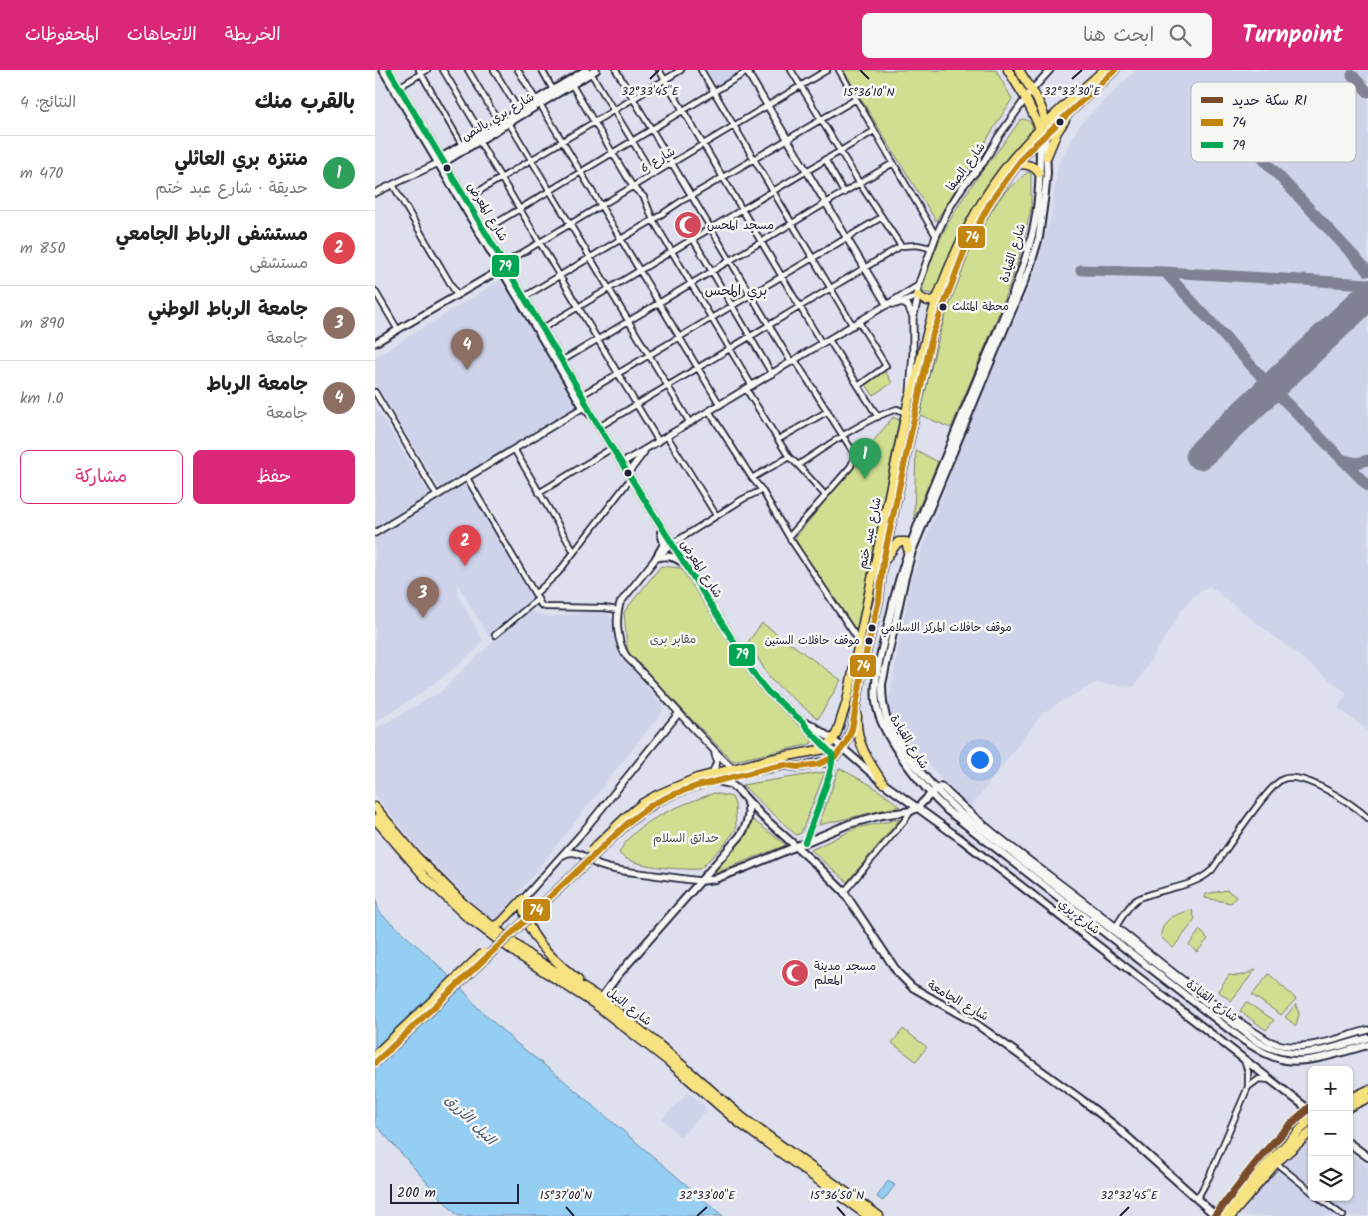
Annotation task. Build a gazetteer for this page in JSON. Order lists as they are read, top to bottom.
{
  "streets": {
    "main road": [
      "شارع بري بالنص",
      "شارع المعرض",
      "شارع القيادة",
      "شارع عبد ختم",
      "شارع بري",
      "شارع الجامعة",
      "شارع النيل"
    ],
    "street": ["شارع 6", "شارع الصفا"]
  },
  "crossings": [
    ["شارع بري بالنص", "شارع المعرض"],
    ["شارع 6", "شارع المعرض"],
    ["شارع الصفا", "شارع عبد ختم"],
    ["شارع المعرض", "شارع عبد ختم"],
    ["شارع المعرض", "شارع بري"],
    ["شارع القيادة", "شارع عبد ختم"],
    ["شارع عبد ختم", "شارع بري"],
    ["شارع عبد ختم", "شارع الجامعة"]
  ],
  "districts": ["بري المحس"],
  "water": ["النيل الأزرق"],
  "parks": ["مقابر برى", "حدائق السلام"],
  "places": {
    "mosque": ["مسجد المحس", "مسجد مدينة المعلم"],
    "other": ["محطة المثلث", "موقف حافلات المركز الاسلامي", "موقف حافلات الستين"]
  },
  "lines": ["transit line 74", "transit line 79", "rail line R1"],
  "legend": ["سكة حديد R1", "74", "79"],
  "scale_bar": "200 m",
  "page": {
    "header": "Turnpoint",
    "search": "ابحث هنا",
    "nav": ["الخريطة", "الاتجاهات", "المحفوظات"],
    "heading": ["بالقرب منك", "النتائج: 4"],
    "list": [
      {
        "mark": "1",
        "name": "منتزه بري العائلي",
        "note": "حديقة · شارع عبد ختم",
        "value": "470 m"
      },
      {
        "mark": "2",
        "name": "مستشفى الرباط الجامعي",
        "note": "مستشفى",
        "value": "850 m"
      },
      {
        "mark": "3",
        "name": "جامعة الرباط الوطني",
        "note": "جامعة",
        "value": "890 m"
      },
      {
        "mark": "4",
        "name": "جامعة الرباط",
        "note": "جامعة",
        "value": "1.0 km"
      }
    ],
    "pins": [
      "4",
      "1",
      "2",
      "3"
    ],
    "buttons": ["حفظ", "مشاركة"],
    "map_buttons": ["+", "−"],
    "scale": "200 m"
  },
  "coordinates": [
    "32°33'45\"E",
    "32°33'30\"E",
    "15°36'10\"N",
    "15°37'00\"N",
    "15°36'50\"N",
    "32°33'00\"E",
    "32°32'45\"E"
  ]
}
